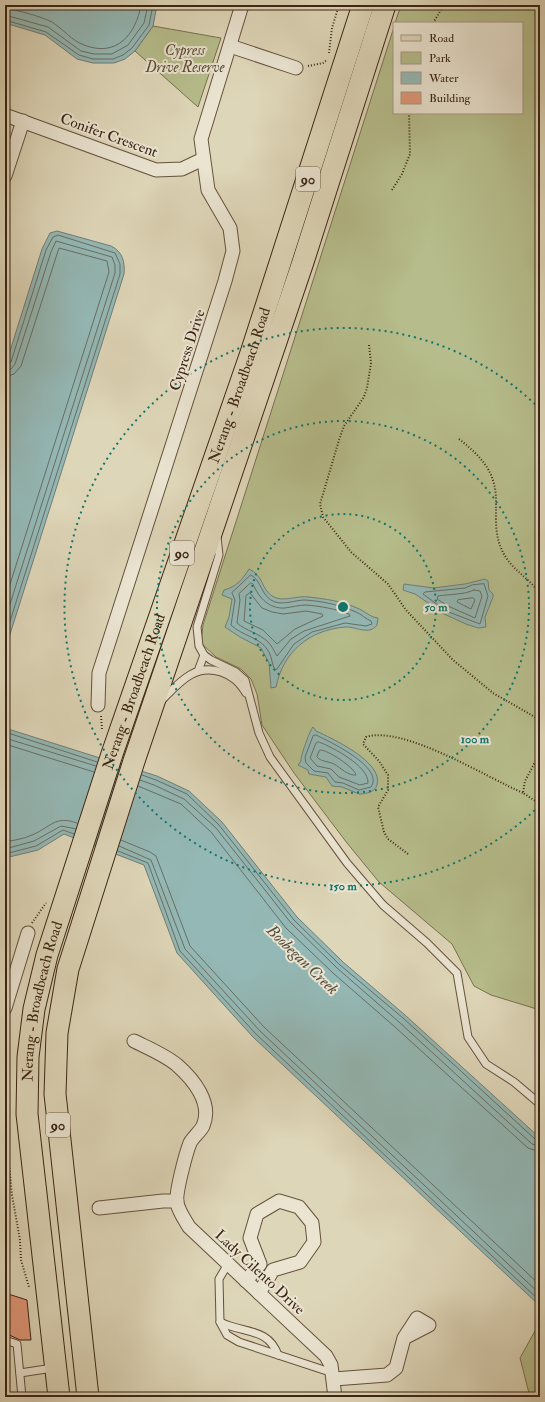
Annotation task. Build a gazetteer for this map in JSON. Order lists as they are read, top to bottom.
{
  "streets": {
    "main road": ["90", "Nerang - Broadbeach Road"],
    "street": ["Conifer Crescent", "Cypress Drive", "Lady Cilento Drive"]
  },
  "crossings": [
    ["Conifer Crescent", "Cypress Drive"]
  ],
  "water": ["Boobegan Creek"],
  "parks": ["Cypress Drive Reserve"],
  "legend": [
    "Road",
    "Park",
    "Water",
    "Building"
  ],
  "rings": ["50 m", "100 m", "150 m"]
}
